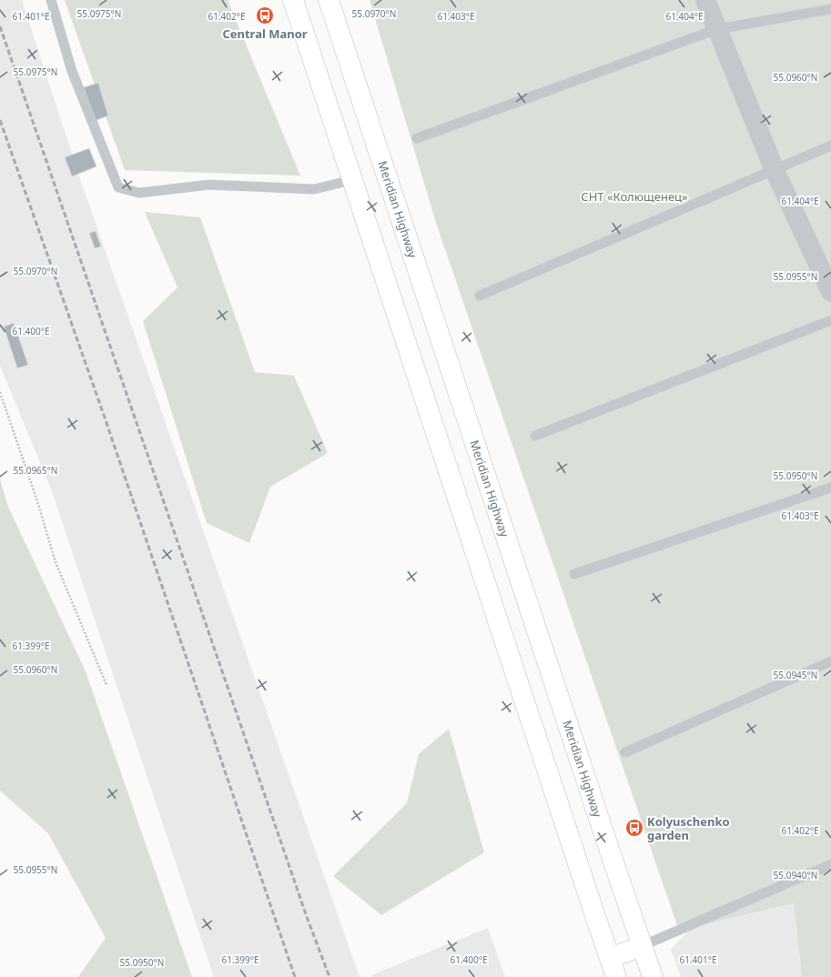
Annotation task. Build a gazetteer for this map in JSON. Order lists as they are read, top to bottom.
{
  "streets": {
    "main road": ["Meridian Highway"]
  },
  "parks": ["СНТ «Колющенец»"],
  "places": {
    "bus stop": ["Central Manor", "Kolyuschenko garden"]
  },
  "coordinates": [
    "55.0975°N",
    "55.0970°N",
    "61.402°E",
    "61.403°E",
    "61.404°E",
    "61.401°E",
    "55.0960°N",
    "55.0955°N",
    "61.400°E",
    "55.0965°N",
    "55.0950°N",
    "61.399°E",
    "55.0945°N",
    "55.0940°N"
  ]
}
